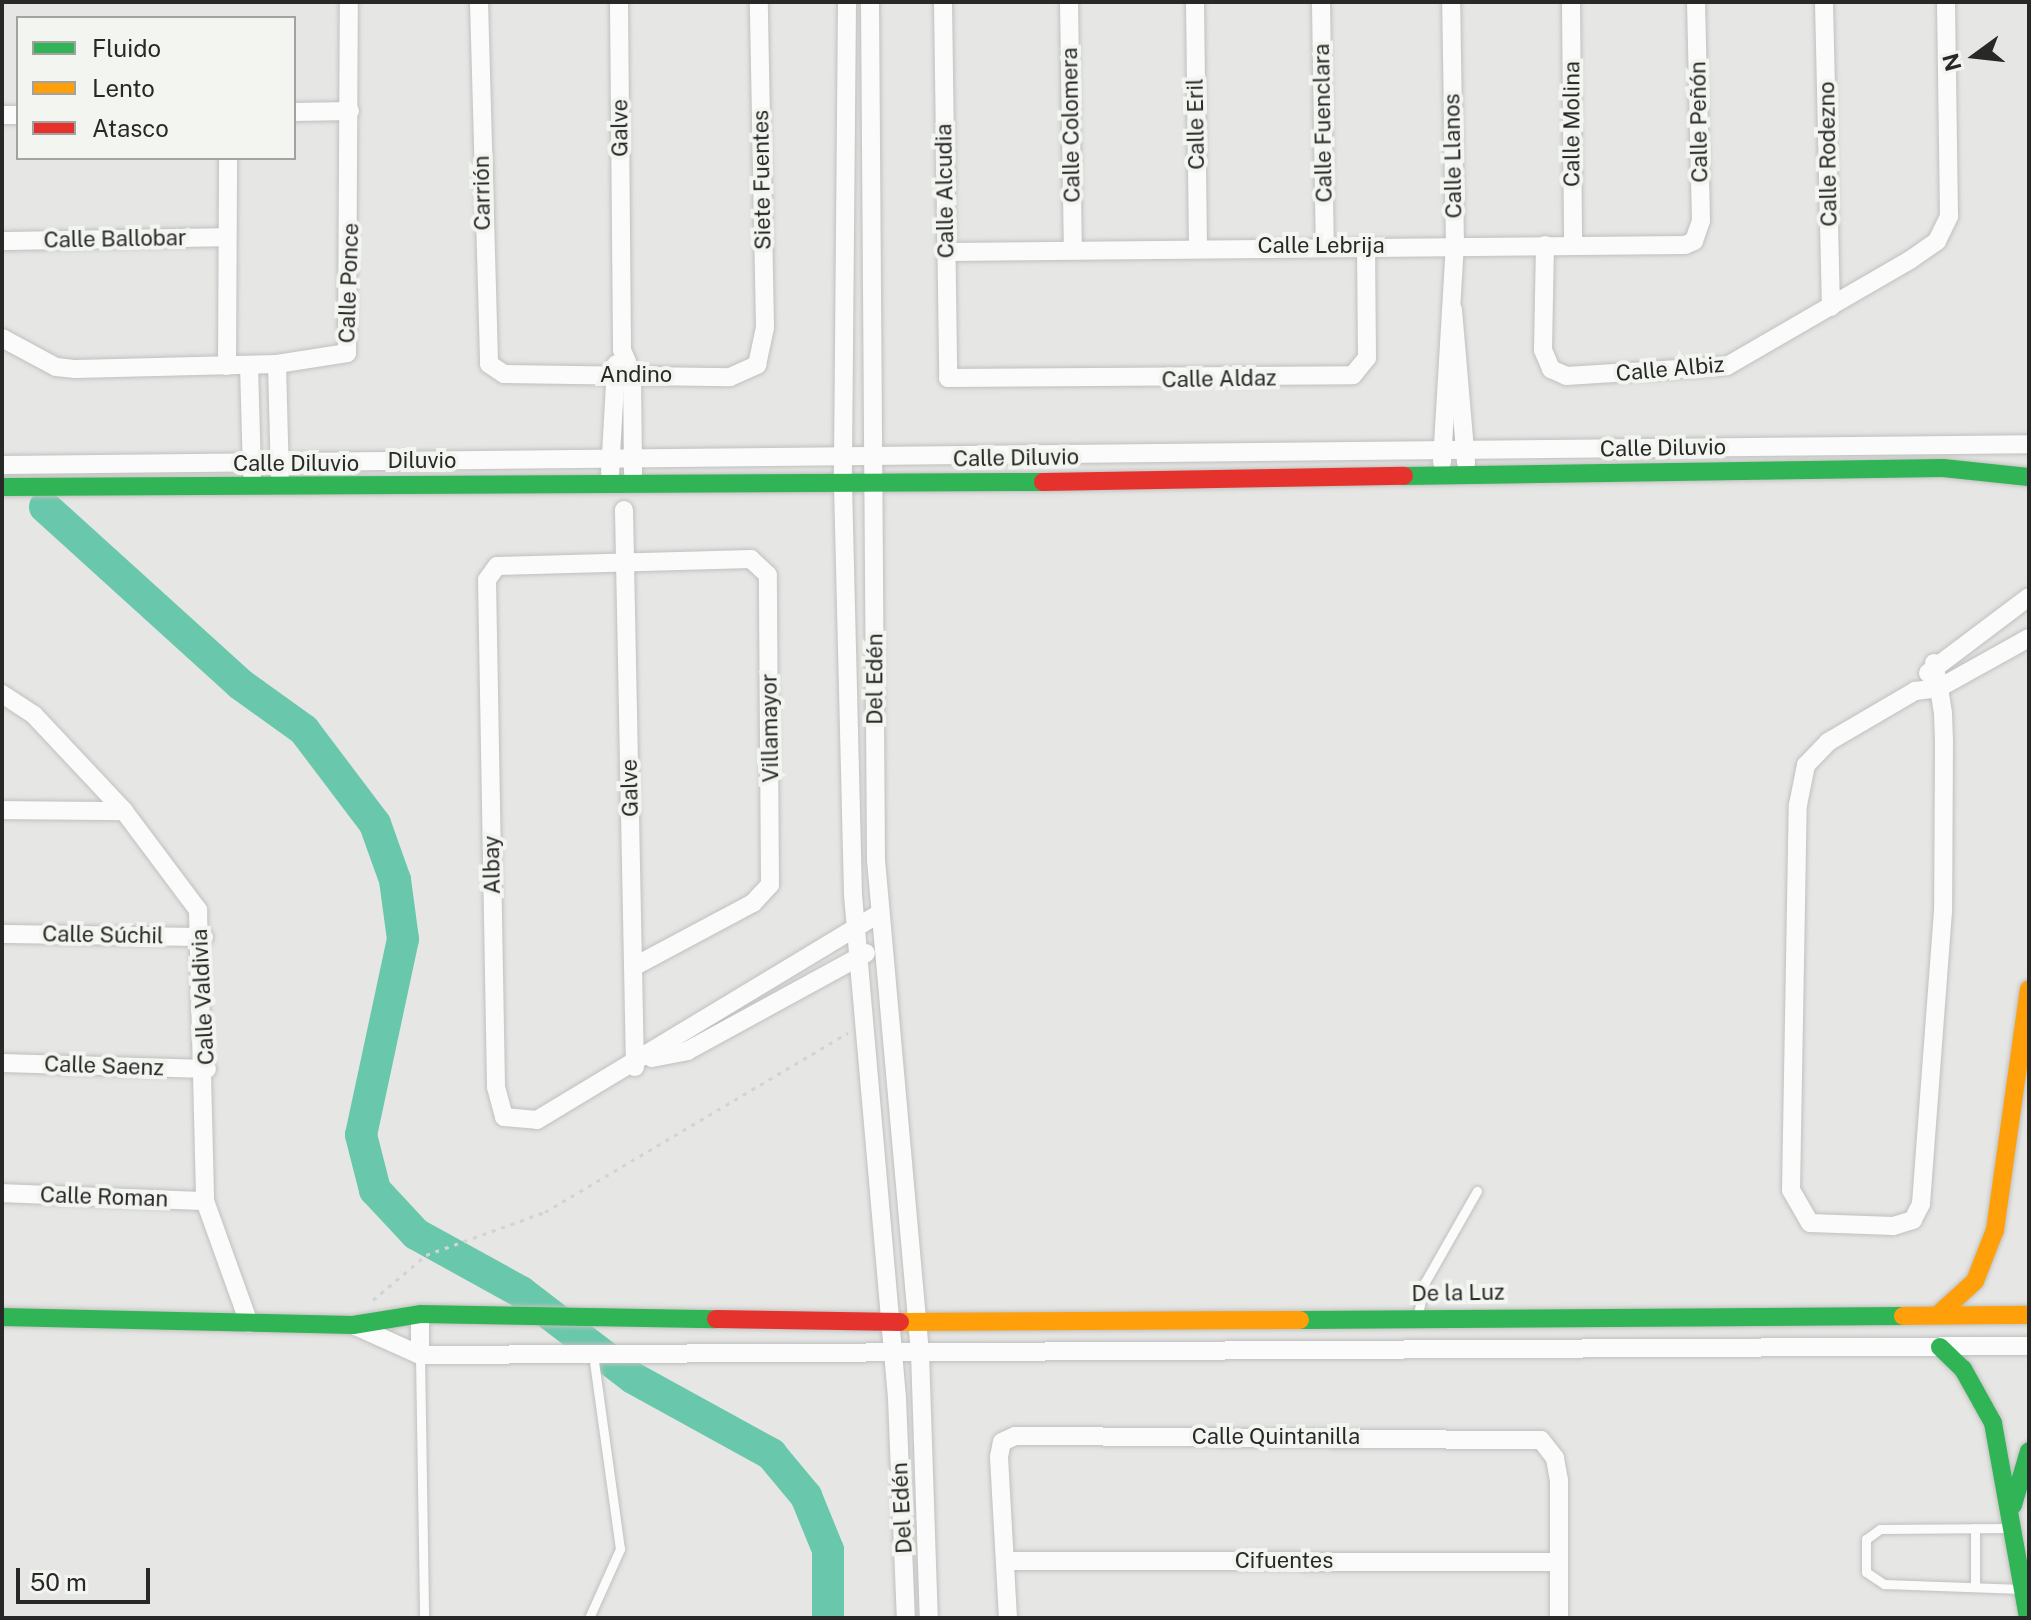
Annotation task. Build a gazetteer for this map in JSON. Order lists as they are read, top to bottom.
{
  "streets": {
    "street": [
      "Calle Peñón",
      "Calle Fuenclara",
      "Calle Eril",
      "Calle Molina",
      "Calle Colomera",
      "Galve",
      "Calle Rodezno",
      "Calle Llanos",
      "Siete Fuentes",
      "Calle Alcudia",
      "Carrión",
      "Calle Ballobar",
      "Calle Lebrija",
      "Calle Ponce",
      "Calle Albiz",
      "Andino",
      "Calle Aldaz",
      "Calle Diluvio",
      "Diluvio",
      "Del Edén",
      "Villamayor",
      "Albay",
      "Calle Súchil",
      "Calle Valdivia",
      "Calle Saenz",
      "Calle Roman",
      "De la Luz",
      "Calle Quintanilla",
      "Cifuentes"
    ]
  },
  "crossings": [
    ["Calle Peñón", "Calle Lebrija"],
    ["Calle Fuenclara", "Calle Lebrija"],
    ["Calle Eril", "Calle Lebrija"],
    ["Calle Molina", "Calle Lebrija"],
    ["Calle Colomera", "Calle Lebrija"],
    ["Galve", "Villamayor"],
    ["Galve", "Albay"],
    ["Calle Rodezno", "Calle Albiz"],
    ["Calle Llanos", "Calle Lebrija"],
    ["Siete Fuentes", "Andino"],
    ["Calle Alcudia", "Calle Lebrija"],
    ["Calle Alcudia", "Calle Aldaz"],
    ["Carrión", "Andino"],
    ["Calle Lebrija", "Calle Albiz"],
    ["Calle Lebrija", "Calle Aldaz"],
    ["Calle Diluvio", "Del Edén"],
    ["Diluvio", "Del Edén"],
    ["Del Edén", "Albay"],
    ["Del Edén", "De la Luz"],
    ["Villamayor", "Albay"],
    ["Calle Súchil", "Calle Valdivia"],
    ["Calle Valdivia", "Calle Saenz"],
    ["Calle Valdivia", "Calle Roman"],
    ["Calle Valdivia", "De la Luz"],
    ["Calle Quintanilla", "Cifuentes"]
  ],
  "legend": ["Fluido", "Lento", "Atasco"],
  "scale_bar": "50 m",
  "north": "left"
}
